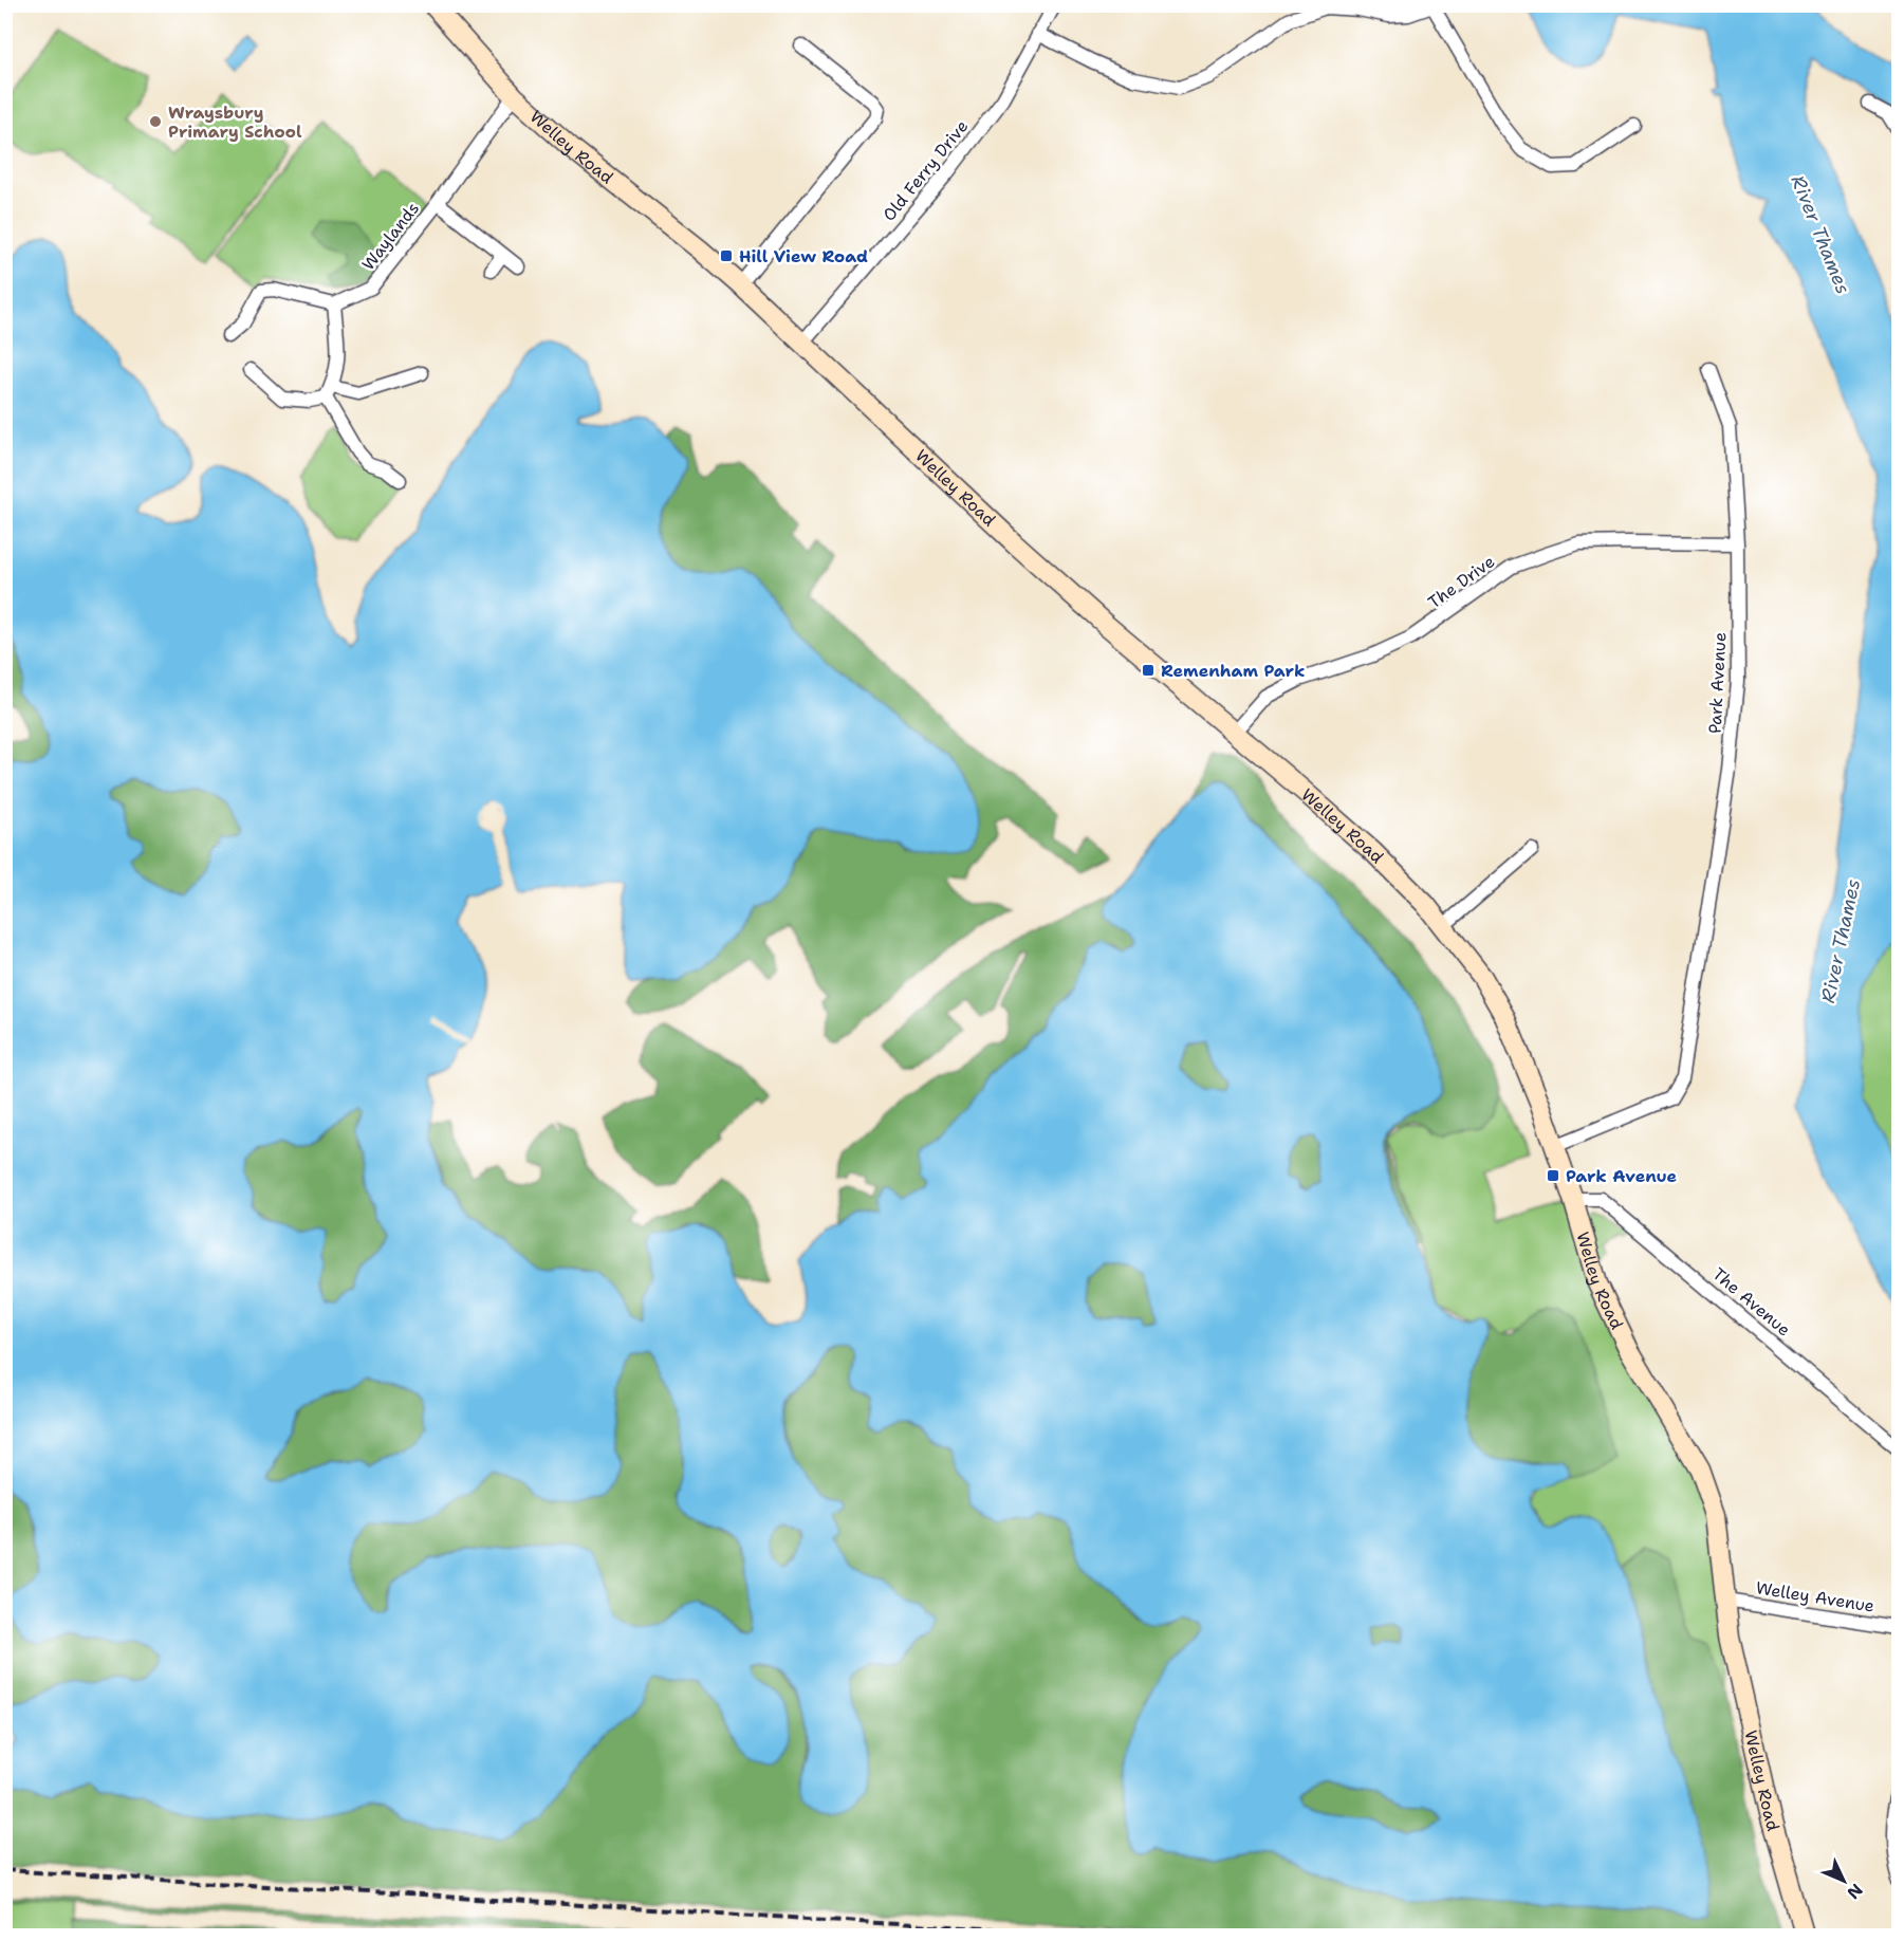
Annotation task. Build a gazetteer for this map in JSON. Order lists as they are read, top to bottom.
{
  "streets": {
    "main road": ["Welley Road"],
    "street": [
      "Old Ferry Drive",
      "Waylands",
      "The Drive",
      "Park Avenue",
      "The Avenue",
      "Welley Avenue"
    ]
  },
  "crossings": [
    ["Welley Road", "Old Ferry Drive"],
    ["Welley Road", "Waylands"],
    ["Welley Road", "The Drive"],
    ["Welley Road", "Park Avenue"],
    ["Welley Road", "The Avenue"],
    ["Welley Road", "Welley Avenue"],
    ["The Drive", "Park Avenue"]
  ],
  "water": ["River Thames"],
  "places": {
    "other": ["Wraysbury Primary School"],
    "transit": ["Hill View Road", "Remenham Park", "Park Avenue"]
  },
  "north": "bottom right"
}
